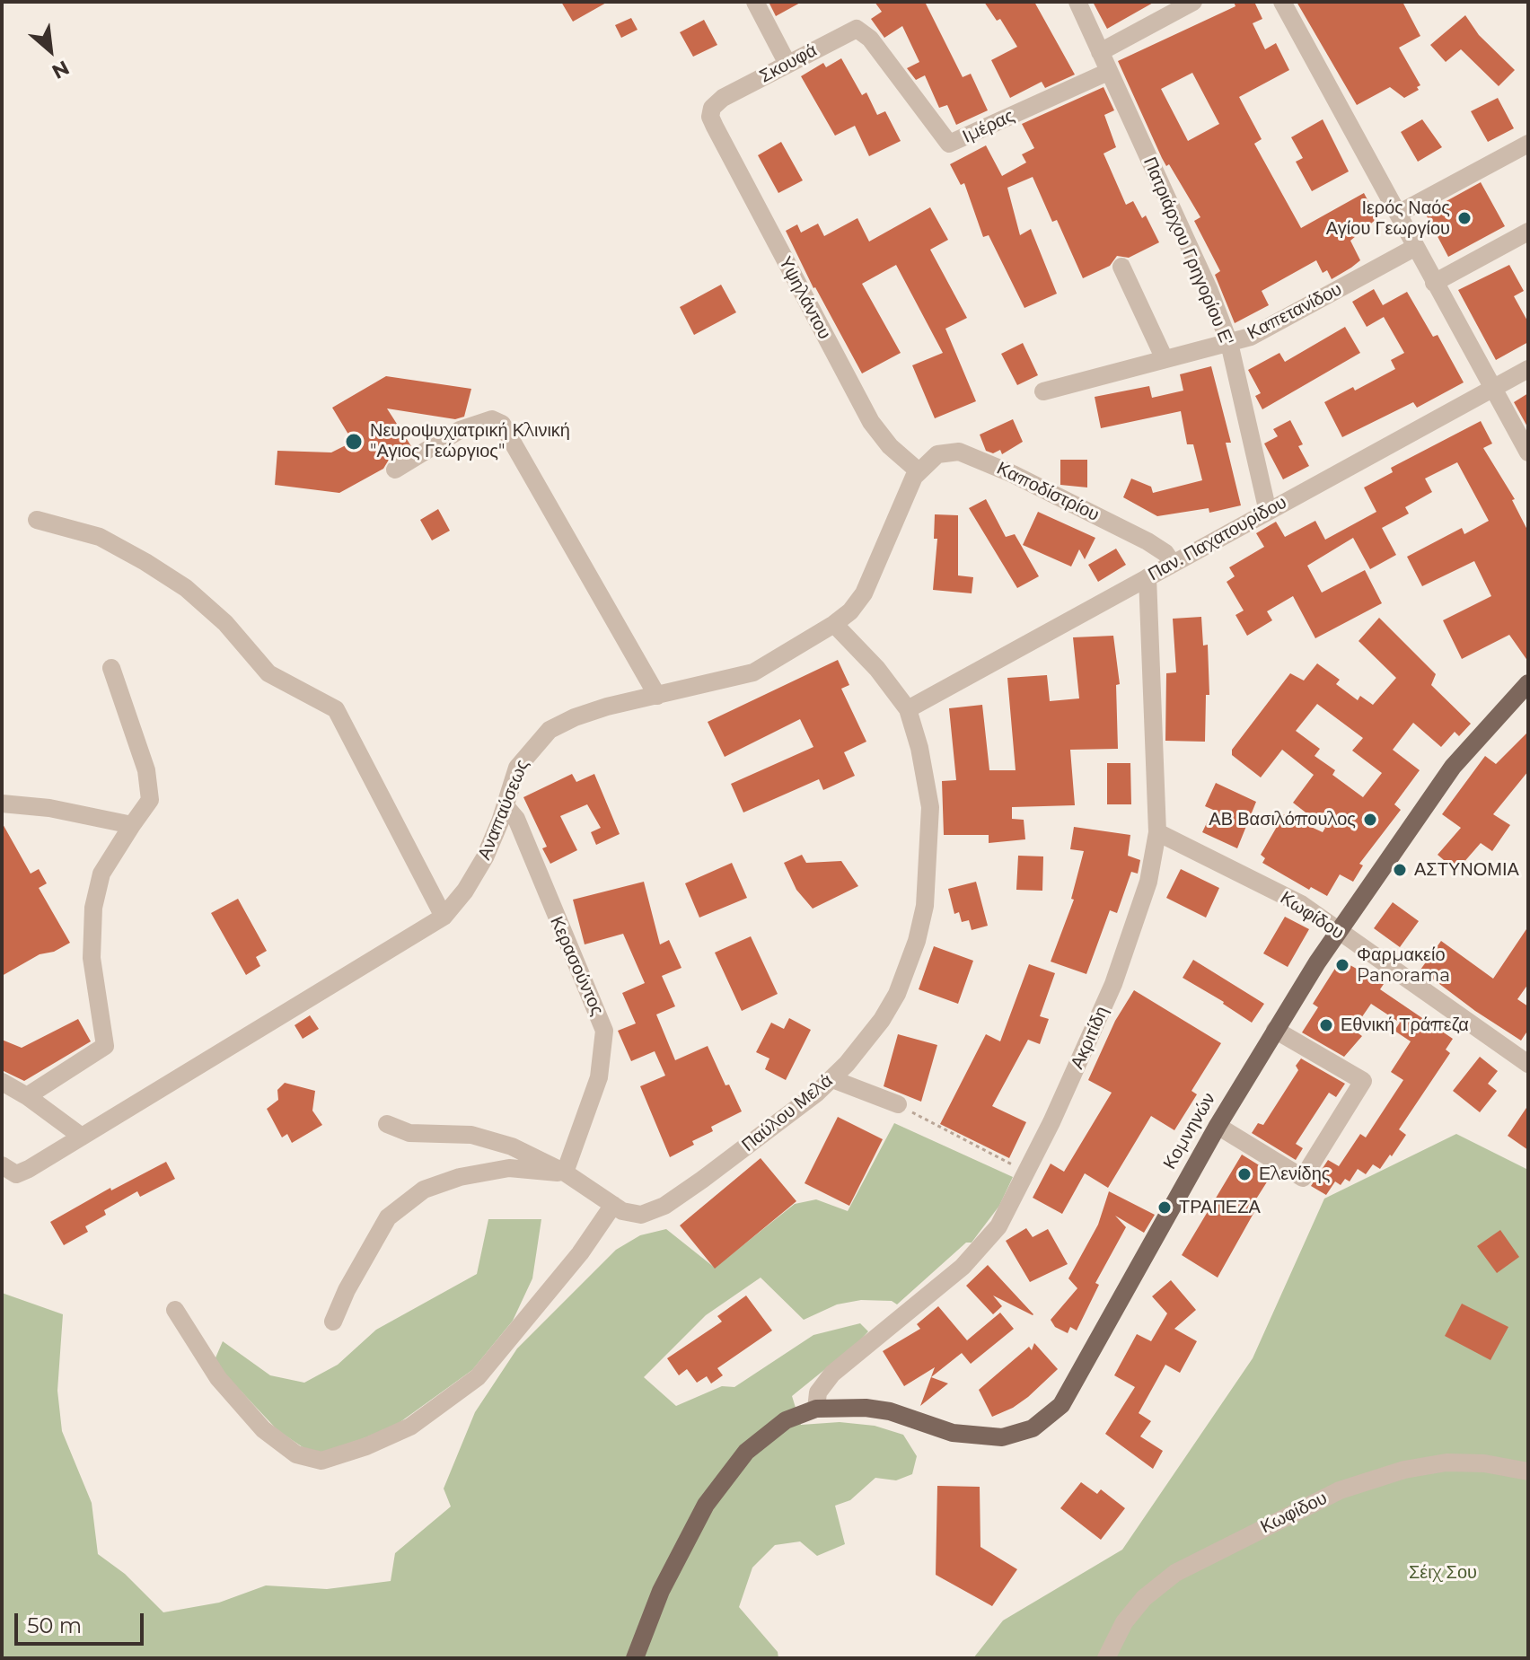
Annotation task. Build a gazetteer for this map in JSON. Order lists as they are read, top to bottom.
{
  "streets": {
    "main road": ["Κομνηνών"],
    "street": [
      "Σκουφά",
      "Ιμέρας",
      "Πατριάρχου Γρηγορίου Ε'",
      "Υψηλάντου",
      "Καπετανίδου",
      "Καποδίστρίου",
      "Παν. Παχατουρίδου",
      "Αναπαύσεως",
      "Κωφίδου",
      "Κερασούντος",
      "Ακριτίδη",
      "Παύλου Μελά"
    ]
  },
  "crossings": [
    ["Σκουφά", "Ιμέρας"],
    ["Σκουφά", "Υψηλάντου"],
    ["Ιμέρας", "Πατριάρχου Γρηγορίου Ε'"],
    ["Πατριάρχου Γρηγορίου Ε'", "Καπετανίδου"],
    ["Πατριάρχου Γρηγορίου Ε'", "Παν. Παχατουρίδου"],
    ["Υψηλάντου", "Καποδίστρίου"],
    ["Υψηλάντου", "Αναπαύσεως"],
    ["Καποδίστρίου", "Παν. Παχατουρίδου"],
    ["Καποδίστρίου", "Αναπαύσεως"],
    ["Παν. Παχατουρίδου", "Ακριτίδη"],
    ["Παν. Παχατουρίδου", "Παύλου Μελά"],
    ["Αναπαύσεως", "Κερασούντος"],
    ["Αναπαύσεως", "Παύλου Μελά"],
    ["Κωφίδου", "Ακριτίδη"],
    ["Κωφίδου", "Κομνηνών"],
    ["Κερασούντος", "Παύλου Μελά"],
    ["Ακριτίδη", "Κομνηνών"]
  ],
  "parks": ["Σέιχ Σου"],
  "places": [
    "Ιερός Ναός Αγίου Γεωργίου",
    "Νευροψυχιατρική Κλινική \"Αγιος Γεώργιος\"",
    "ΑΒ Βασιλόπουλος",
    "ΑΣΤΥΝΟΜΙΑ",
    "Φαρμακείο Panorama",
    "Εθνική Τράπεζα",
    "Ελενίδης",
    "ΤΡΑΠΕΖΑ"
  ],
  "scale_bar": "50 m",
  "north": "bottom right"
}
